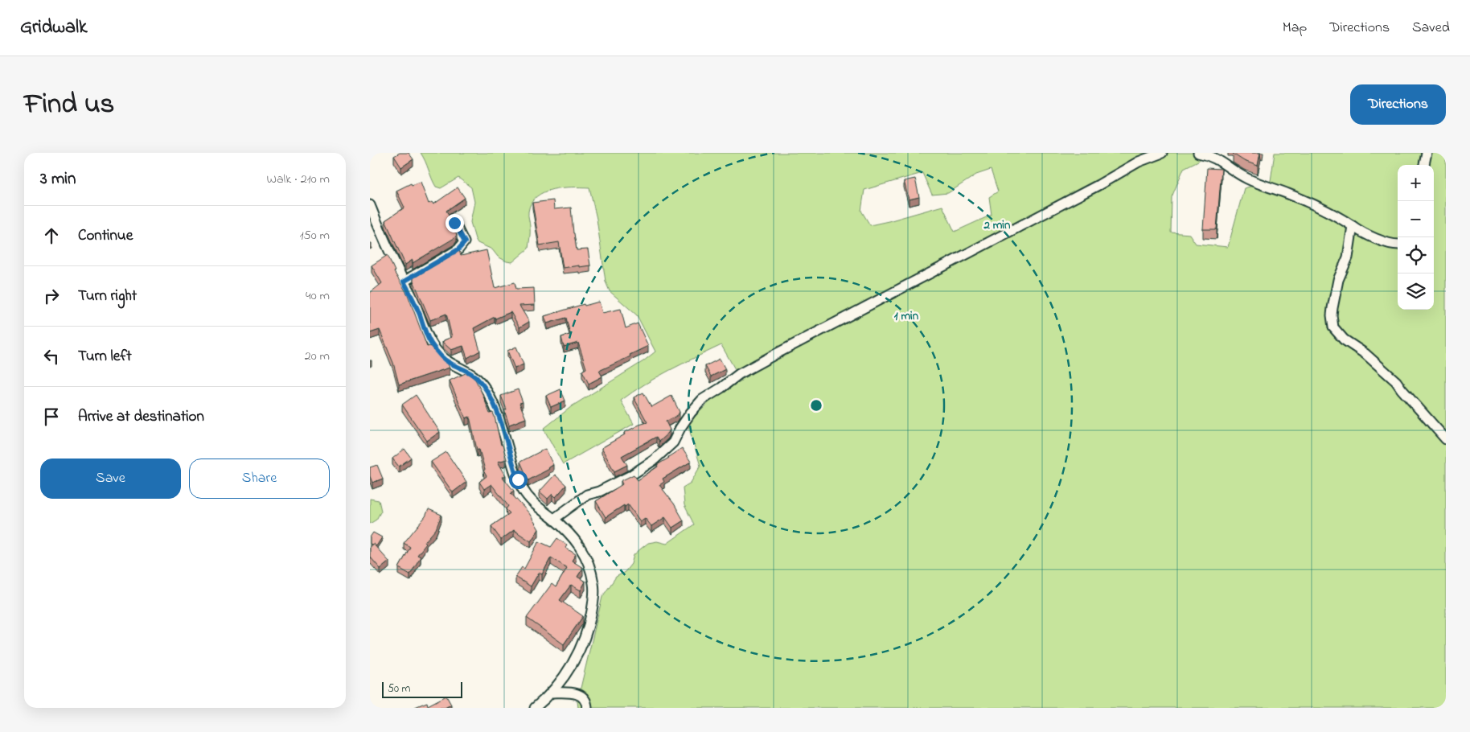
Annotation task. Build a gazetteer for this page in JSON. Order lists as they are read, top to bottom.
{
  "scale_bar": "50 m",
  "page": {
    "header": "Gridwalk",
    "nav": ["Map", "Directions", "Saved"],
    "title": "Find us",
    "buttons": [
      "Directions",
      ["Save", "Share"]
    ],
    "heading": ["3 min", "Walk · 210 m"],
    "map_buttons": ["+", "−"],
    "list": [
      ["Continue", "150 m"],
      ["Turn right", "40 m"],
      ["Turn left", "20 m"],
      "Arrive at destination"
    ],
    "scale": "50 m"
  },
  "rings": ["2 min", "1 min"]
}
